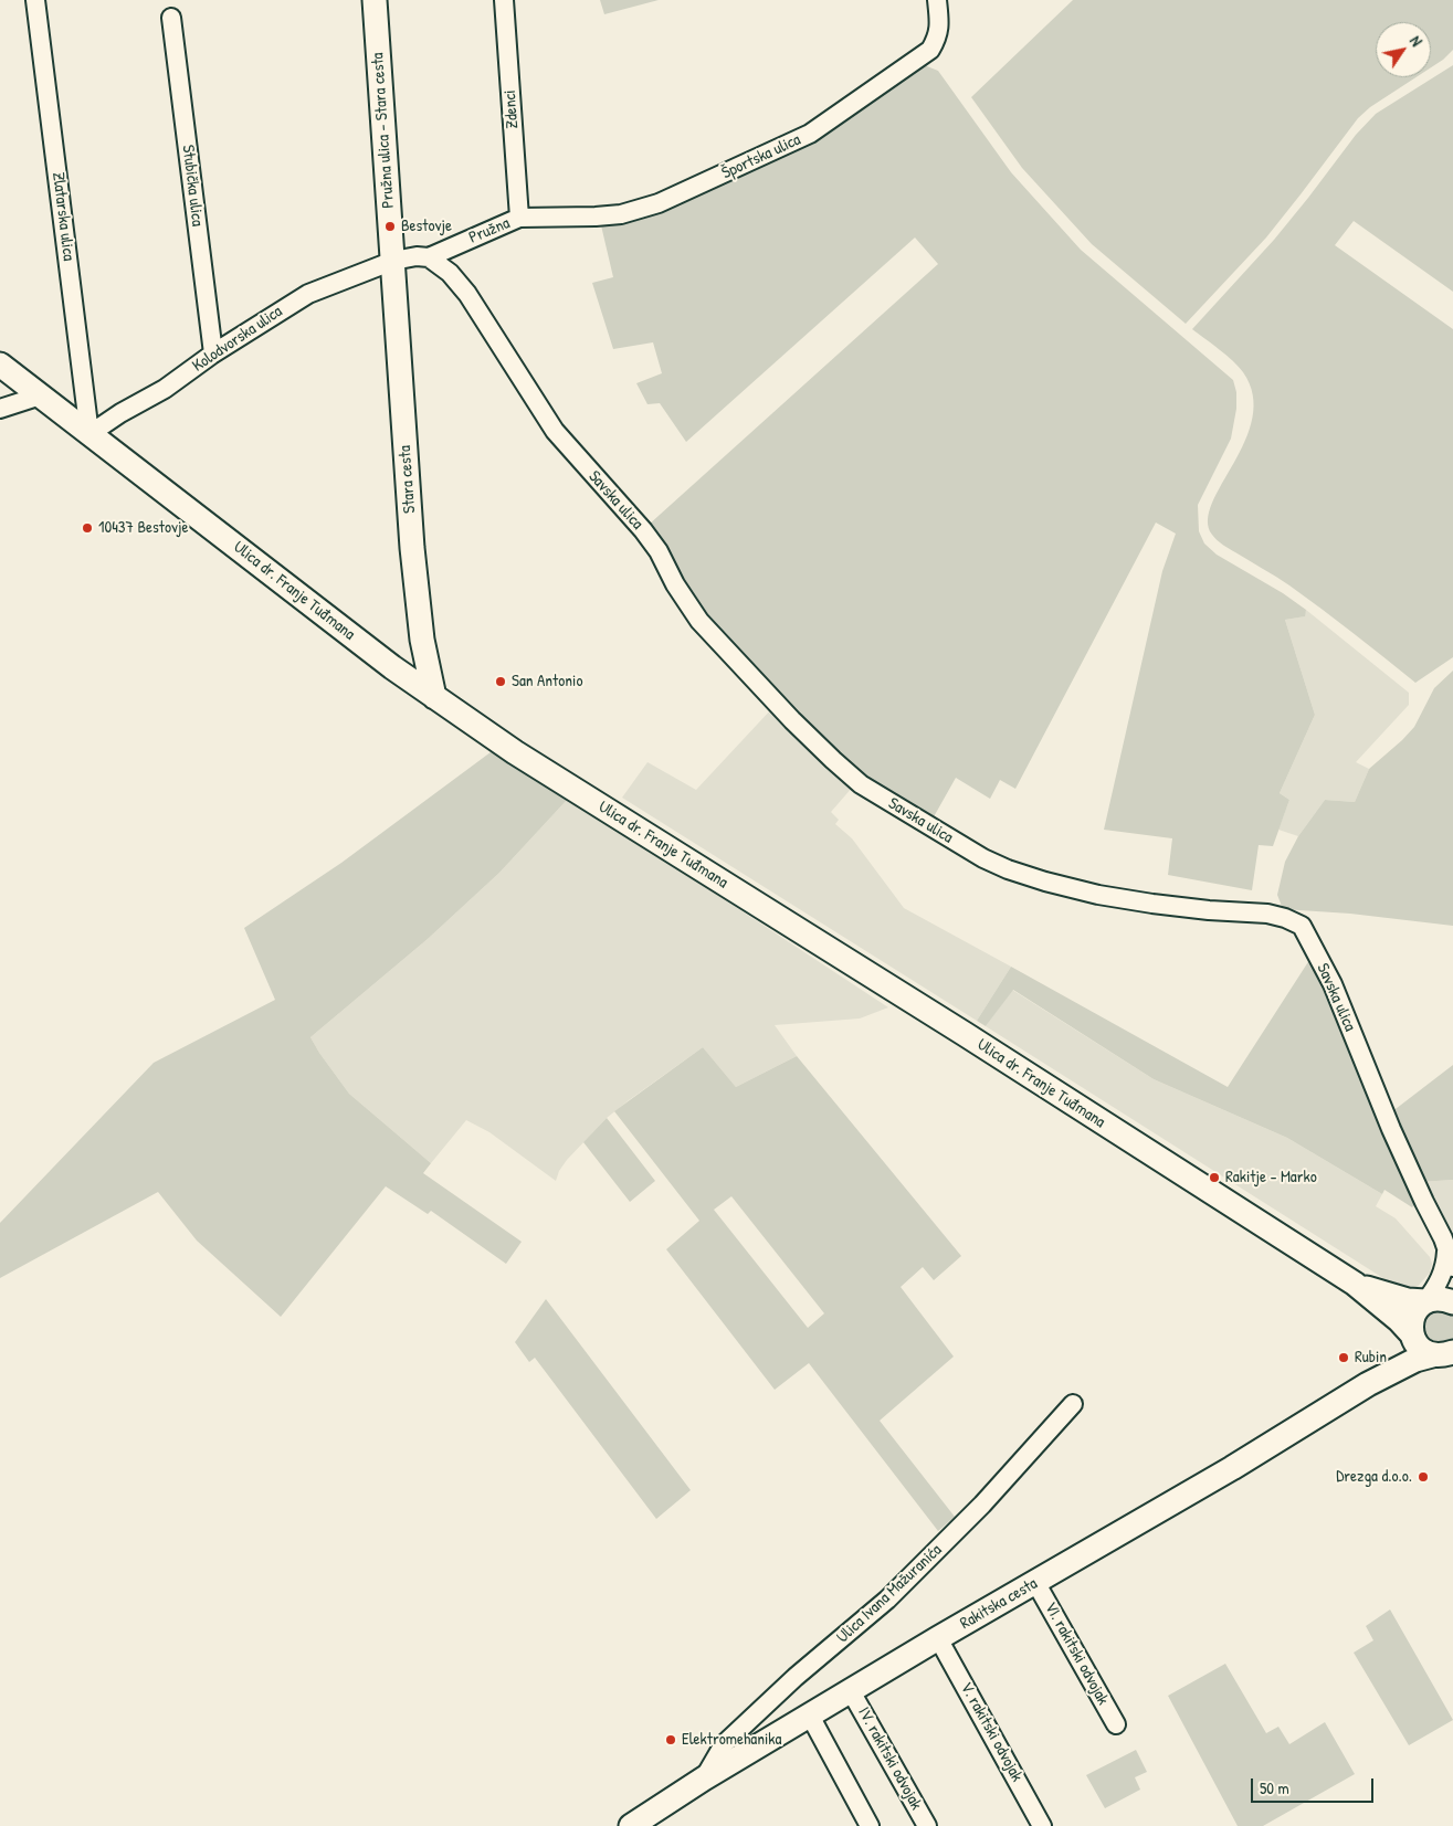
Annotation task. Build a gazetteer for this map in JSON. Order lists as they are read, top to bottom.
{
  "streets": {
    "main road": [
      "Pružna ulica - Stara cesta",
      "Stara cesta",
      "Ulica dr. Franje Tuđmana",
      "Rakitska cesta"
    ],
    "street": [
      "Zdenci",
      "Športska ulica",
      "Stubička ulica",
      "Zlatarska ulica",
      "Pružna",
      "Kolodvorska ulica",
      "Savska ulica",
      "Ulica Ivana Mažuranića",
      "VI. rakitski odvojak",
      "V. rakitski odvojak",
      "IV. rakitski odvojak"
    ]
  },
  "crossings": [
    ["Zdenci", "Športska ulica"],
    ["Zdenci", "Pružna"],
    ["Pružna ulica - Stara cesta", "Pružna"],
    ["Pružna ulica - Stara cesta", "Kolodvorska ulica"],
    ["Pružna ulica - Stara cesta", "Stara cesta"],
    ["Športska ulica", "Pružna"],
    ["Stubička ulica", "Kolodvorska ulica"],
    ["Zlatarska ulica", "Kolodvorska ulica"],
    ["Zlatarska ulica", "Ulica dr. Franje Tuđmana"],
    ["Pružna", "Kolodvorska ulica"],
    ["Pružna", "Stara cesta"],
    ["Pružna", "Savska ulica"],
    ["Kolodvorska ulica", "Stara cesta"],
    ["Kolodvorska ulica", "Ulica dr. Franje Tuđmana"],
    ["Stara cesta", "Ulica dr. Franje Tuđmana"],
    ["Ulica dr. Franje Tuđmana", "Rakitska cesta"],
    ["Ulica Ivana Mažuranića", "Rakitska cesta"],
    ["Rakitska cesta", "VI. rakitski odvojak"],
    ["Rakitska cesta", "V. rakitski odvojak"],
    ["Rakitska cesta", "IV. rakitski odvojak"]
  ],
  "places": [
    "Bestovje",
    "10437 Bestovje",
    "San Antonio",
    "Rakitje - Marko",
    "Rubin",
    "Drezga d.o.o.",
    "Elektromehanika"
  ],
  "scale_bar": "50 m",
  "north": "top right"
}
